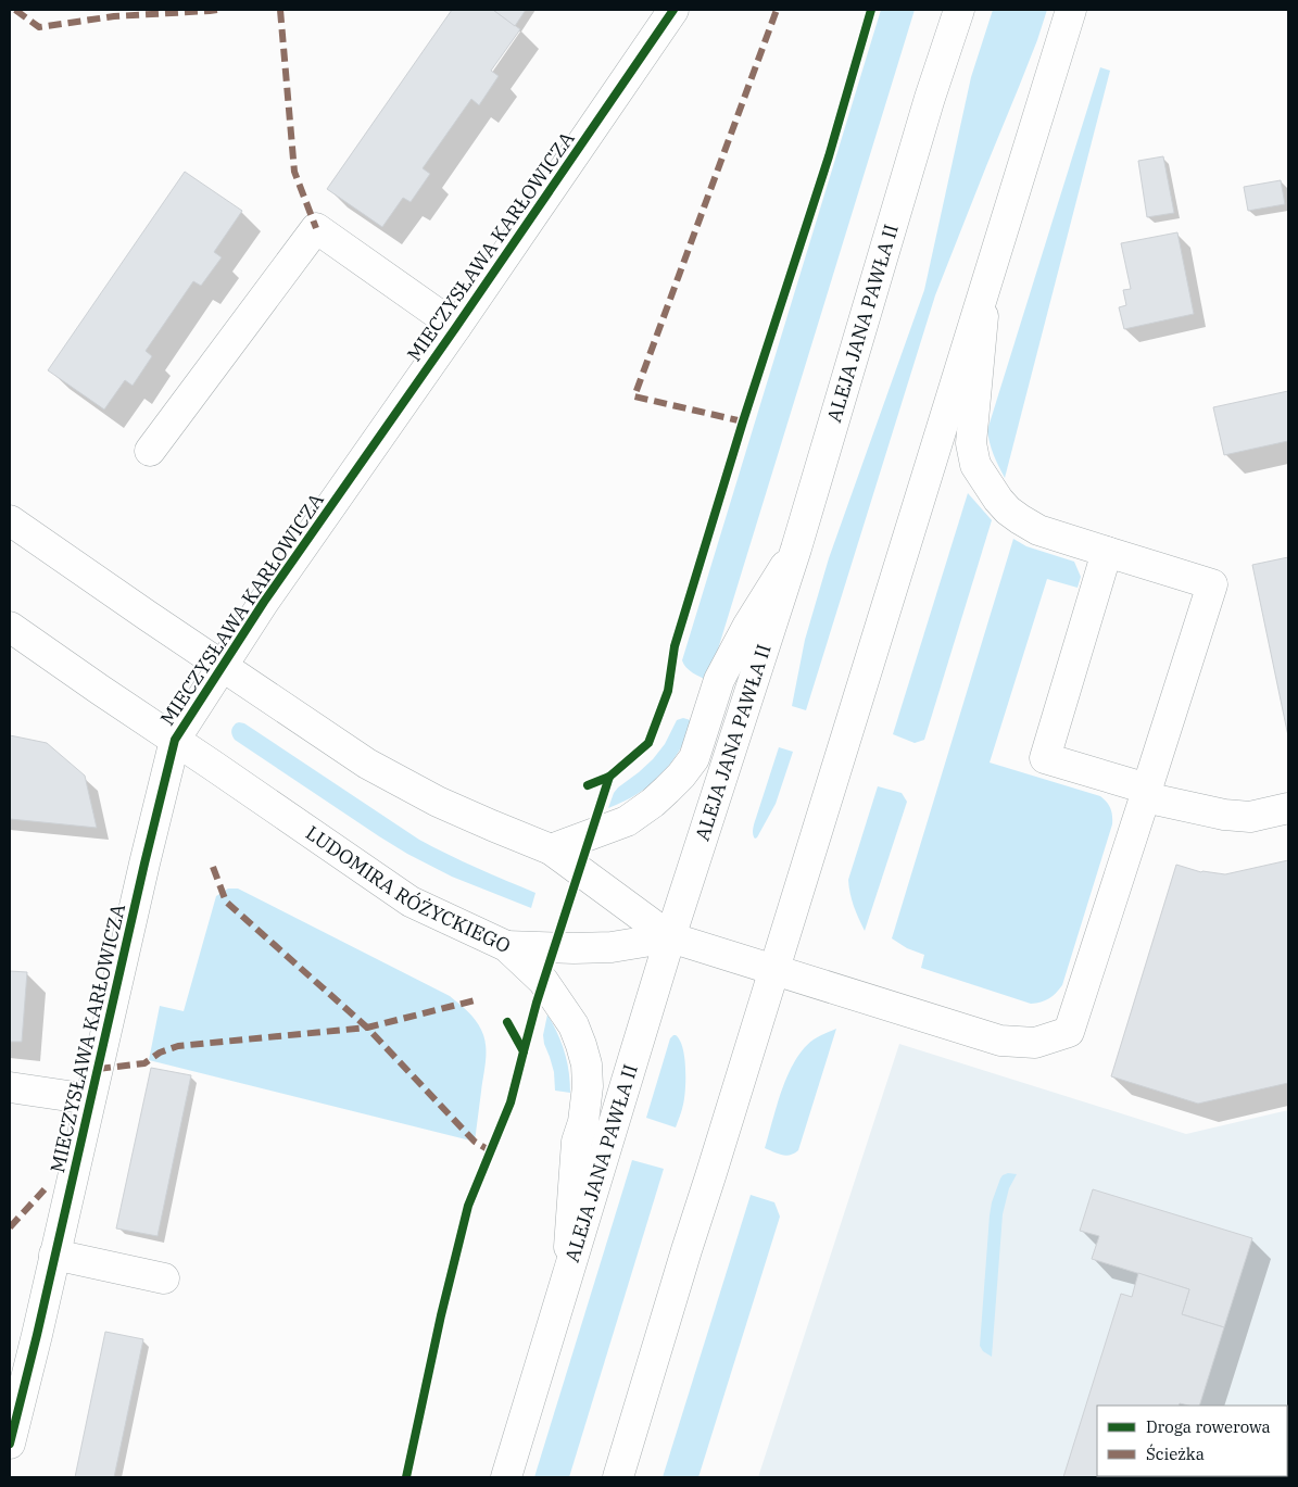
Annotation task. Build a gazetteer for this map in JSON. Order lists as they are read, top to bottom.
{
  "streets": {
    "street": ["MIECZYSŁAWA KARŁOWICZA", "ALEJA JANA PAWŁA II", "LUDOMIRA RÓŻYCKIEGO"]
  },
  "crossings": [
    ["MIECZYSŁAWA KARŁOWICZA", "LUDOMIRA RÓŻYCKIEGO"],
    ["ALEJA JANA PAWŁA II", "LUDOMIRA RÓŻYCKIEGO"]
  ],
  "legend": ["Droga rowerowa", "Ścieżka"]
}
